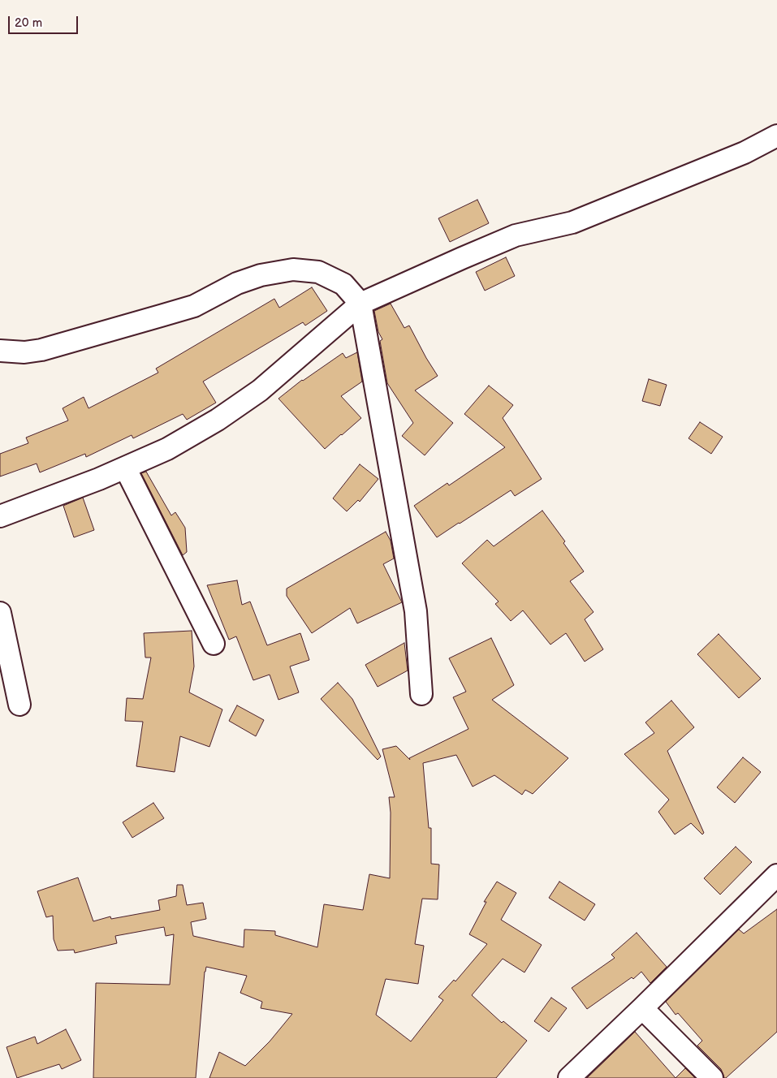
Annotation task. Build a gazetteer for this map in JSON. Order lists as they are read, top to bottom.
{
  "scale_bar": "20 m"
}
